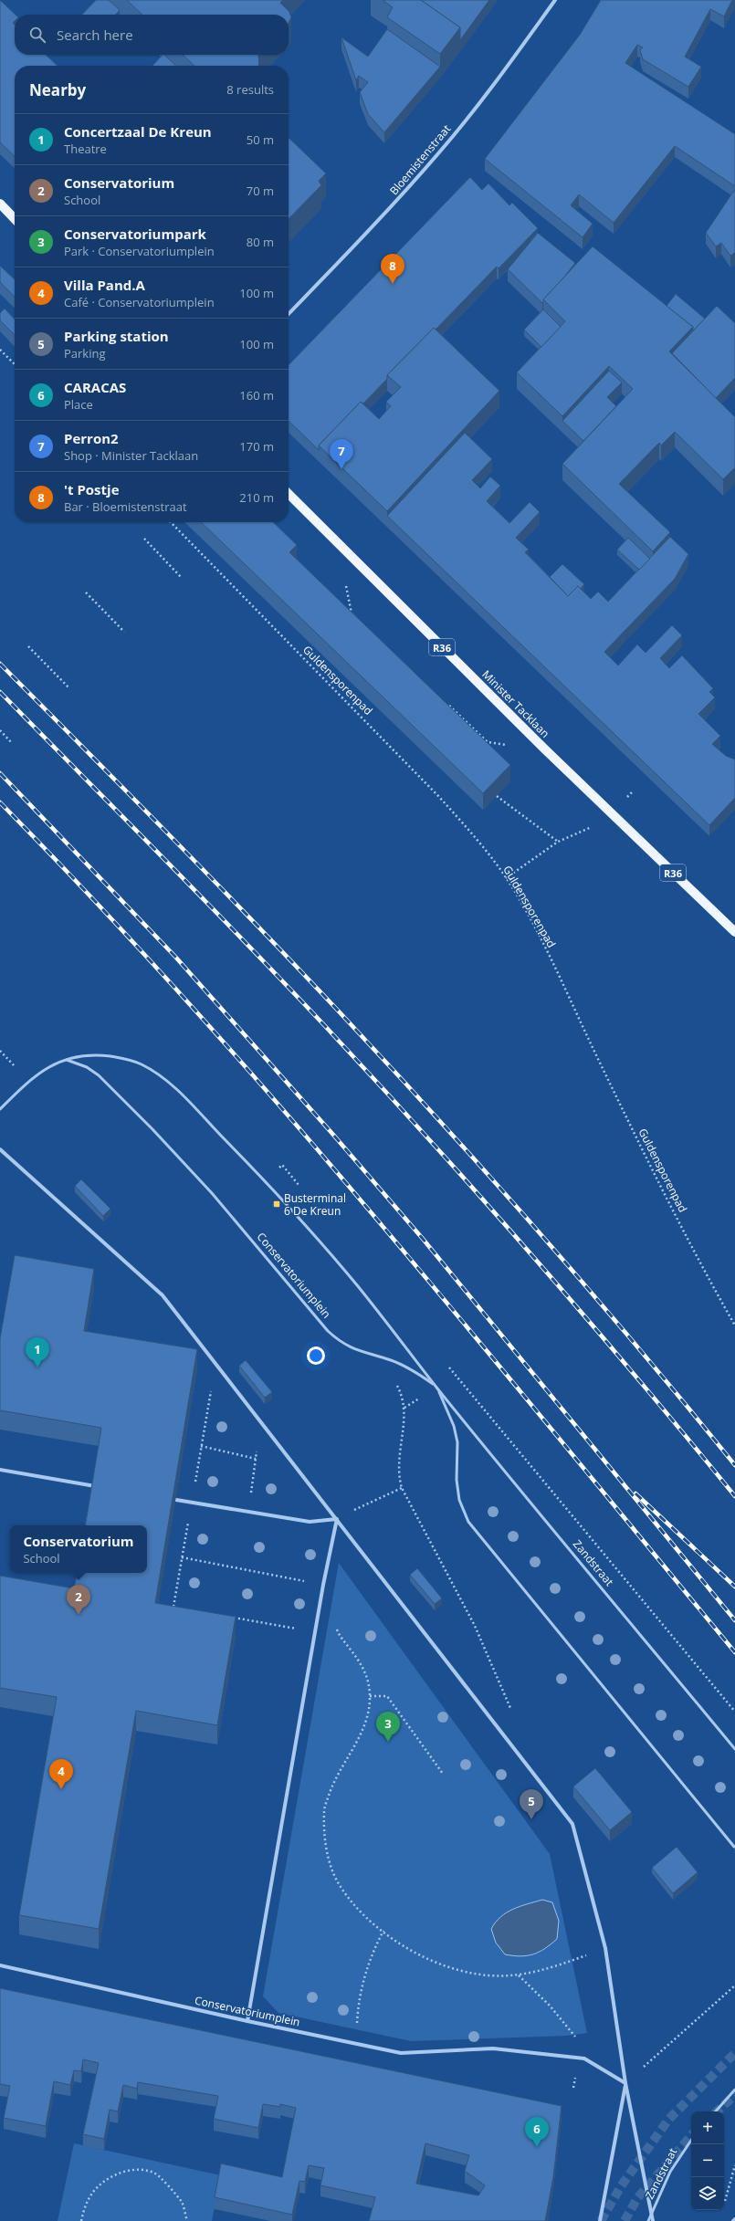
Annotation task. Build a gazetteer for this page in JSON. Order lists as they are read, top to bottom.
{
  "streets": {
    "main road": ["R36", "Minister Tacklaan"],
    "street": ["Bloemistenstraat", "Conservatoriumplein"],
    "lane": ["Zandstraat"],
    "path": ["Guldensporenpad"]
  },
  "crossings": [
    ["Conservatoriumplein", "Zandstraat"]
  ],
  "places": {
    "transit": ["Busterminal 6 De Kreun"]
  },
  "page": {
    "search": "Search here",
    "heading": ["Nearby", "8 results"],
    "list": [
      {
        "mark": "1",
        "name": "Concertzaal De Kreun",
        "note": "Theatre",
        "value": "50 m"
      },
      {
        "mark": "2",
        "name": "Conservatorium",
        "note": "School",
        "value": "70 m"
      },
      {
        "mark": "3",
        "name": "Conservatoriumpark",
        "note": "Park · Conservatoriumplein",
        "value": "80 m"
      },
      {
        "mark": "4",
        "name": "Villa Pand.A",
        "note": "Café · Conservatoriumplein",
        "value": "100 m"
      },
      {
        "mark": "5",
        "name": "Parking station",
        "note": "Parking",
        "value": "100 m"
      },
      {
        "mark": "6",
        "name": "CARACAS",
        "note": "Place",
        "value": "160 m"
      },
      {
        "mark": "7",
        "name": "Perron2",
        "note": "Shop · Minister Tacklaan",
        "value": "170 m"
      },
      {
        "mark": "8",
        "name": "'t Postje",
        "note": "Bar · Bloemistenstraat",
        "value": "210 m"
      }
    ],
    "pins": [
      "8",
      "7",
      "1",
      "2",
      "3",
      "4",
      "5",
      "6"
    ],
    "popup": ["Conservatorium", "School"],
    "map_buttons": ["+", "−"]
  }
}
